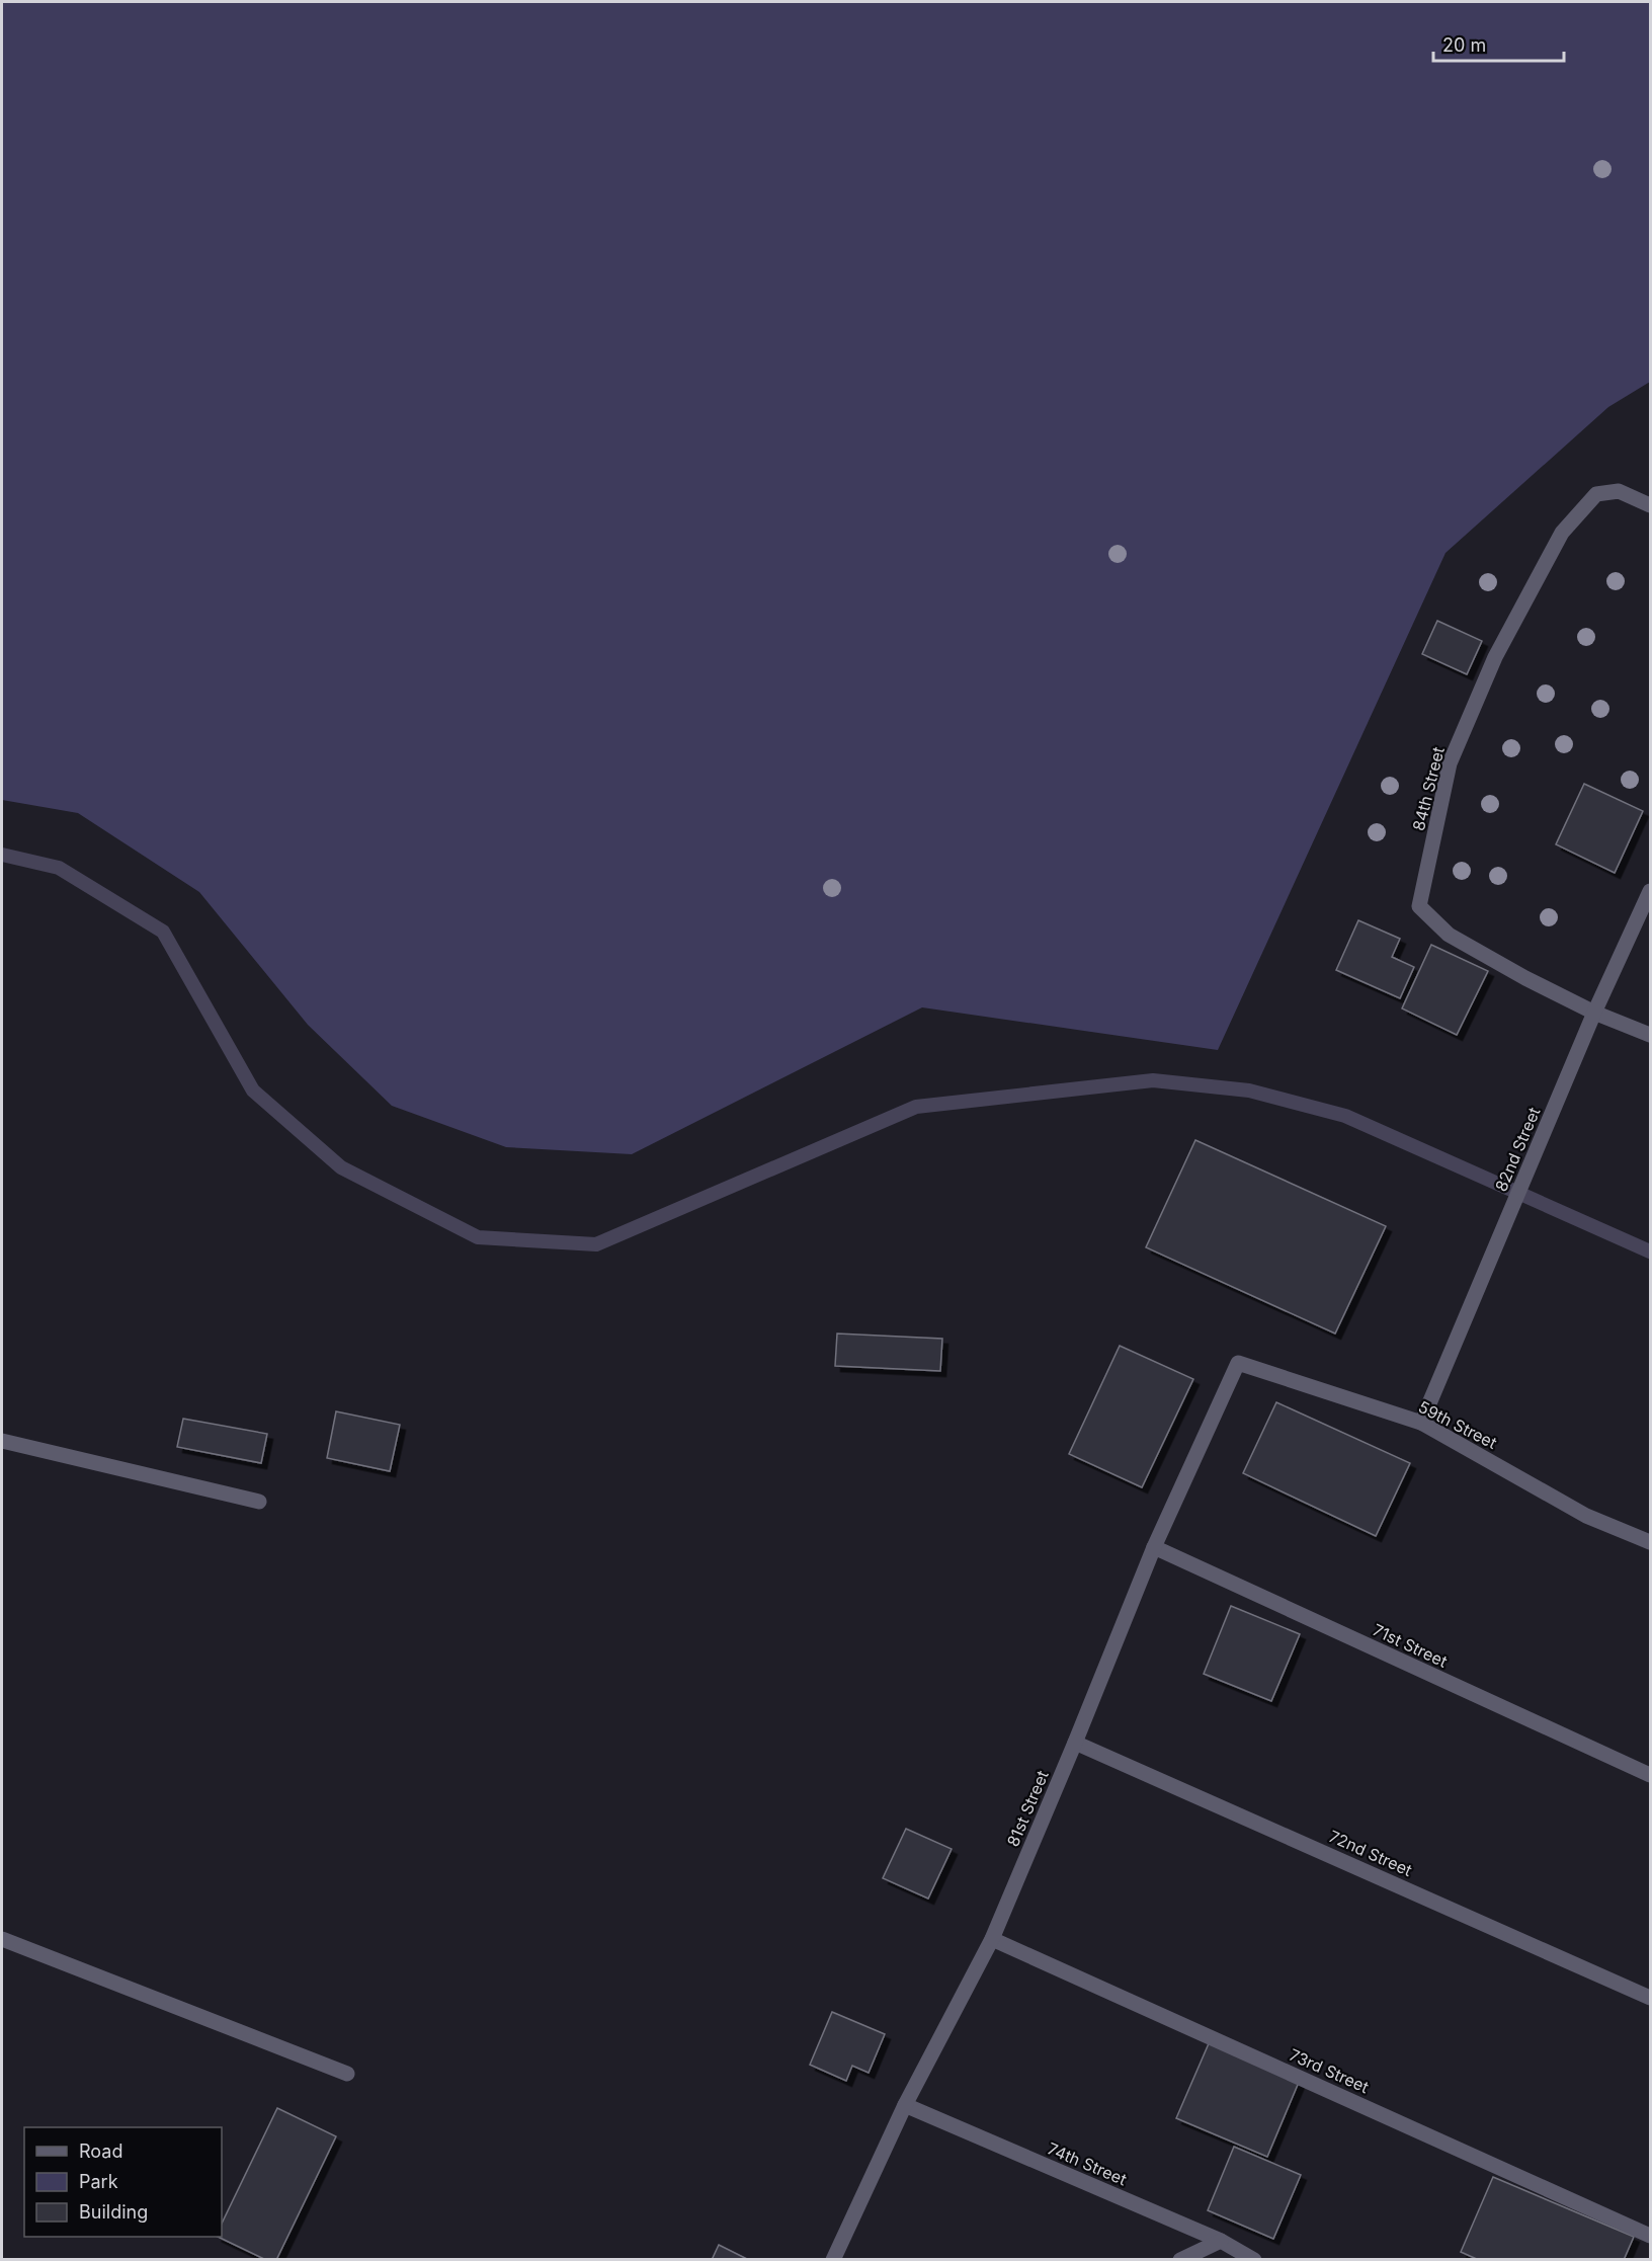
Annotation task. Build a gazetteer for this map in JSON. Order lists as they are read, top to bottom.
{
  "streets": {
    "street": [
      "84th Street",
      "82nd Street",
      "59th Street",
      "71st Street",
      "81st Street",
      "72nd Street",
      "73rd Street",
      "74th Street"
    ]
  },
  "crossings": [
    ["84th Street", "82nd Street"],
    ["82nd Street", "59th Street"],
    ["59th Street", "81st Street"],
    ["71st Street", "81st Street"],
    ["81st Street", "72nd Street"],
    ["81st Street", "73rd Street"],
    ["81st Street", "74th Street"]
  ],
  "legend": ["Road", "Park", "Building"],
  "scale_bar": "20 m"
}
